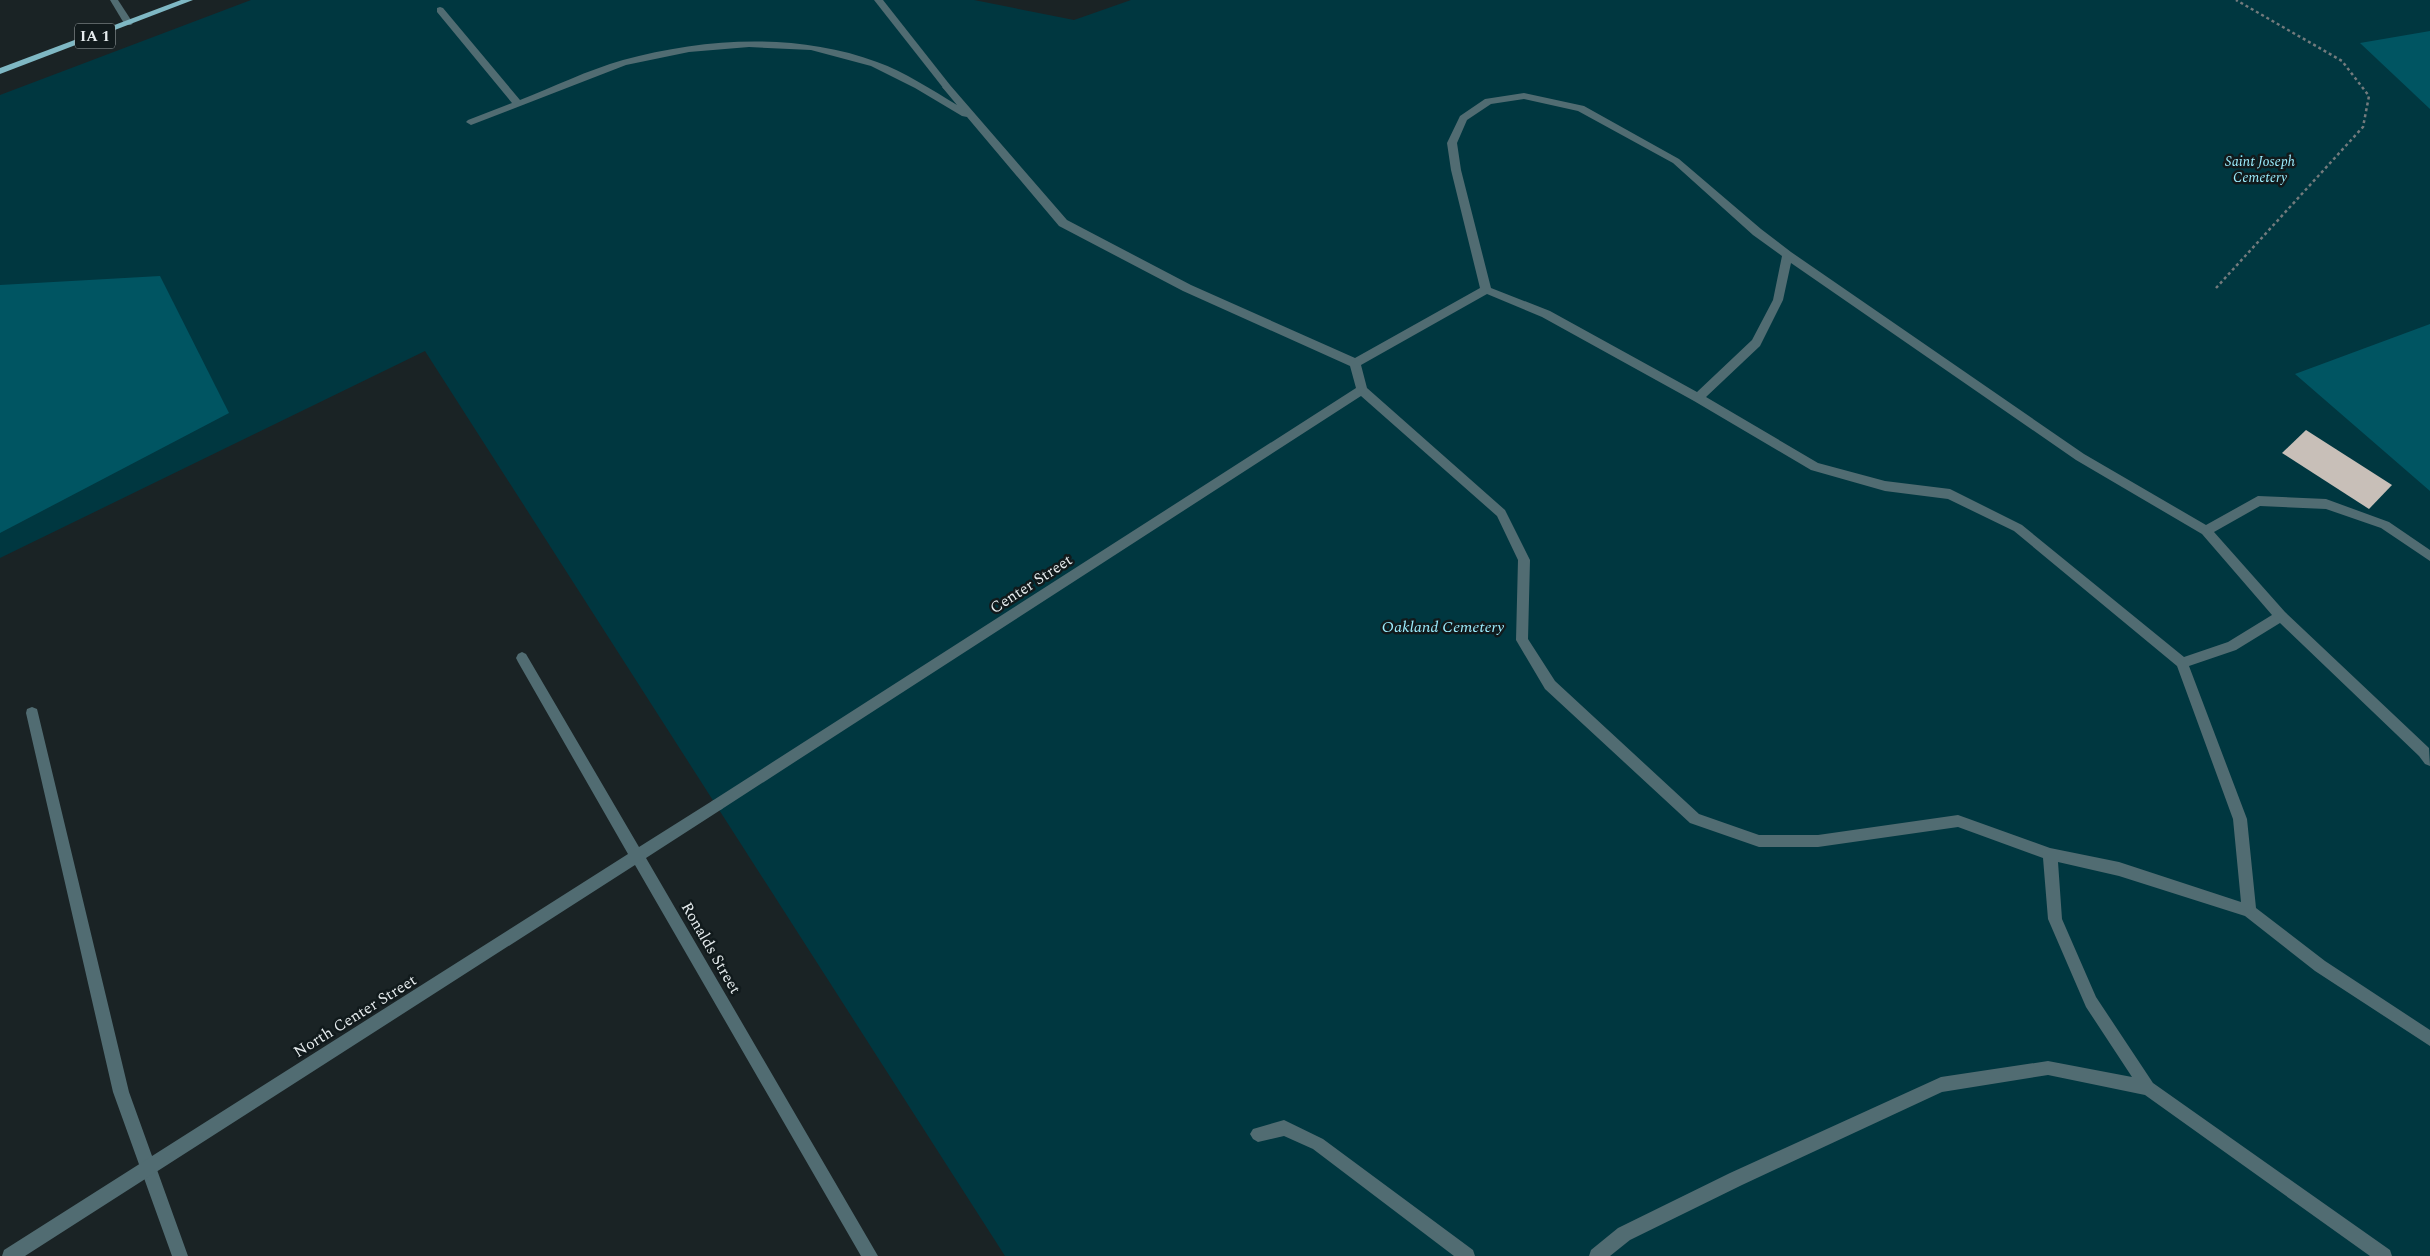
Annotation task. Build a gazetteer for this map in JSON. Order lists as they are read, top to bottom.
{
  "streets": {
    "main road": ["IA 1"],
    "street": ["Center Street", "Ronalds Street", "North Center Street"]
  },
  "crossings": [
    ["Center Street", "North Center Street"],
    ["Ronalds Street", "North Center Street"]
  ],
  "parks": ["Saint Joseph Cemetery", "Oakland Cemetery"]
}
